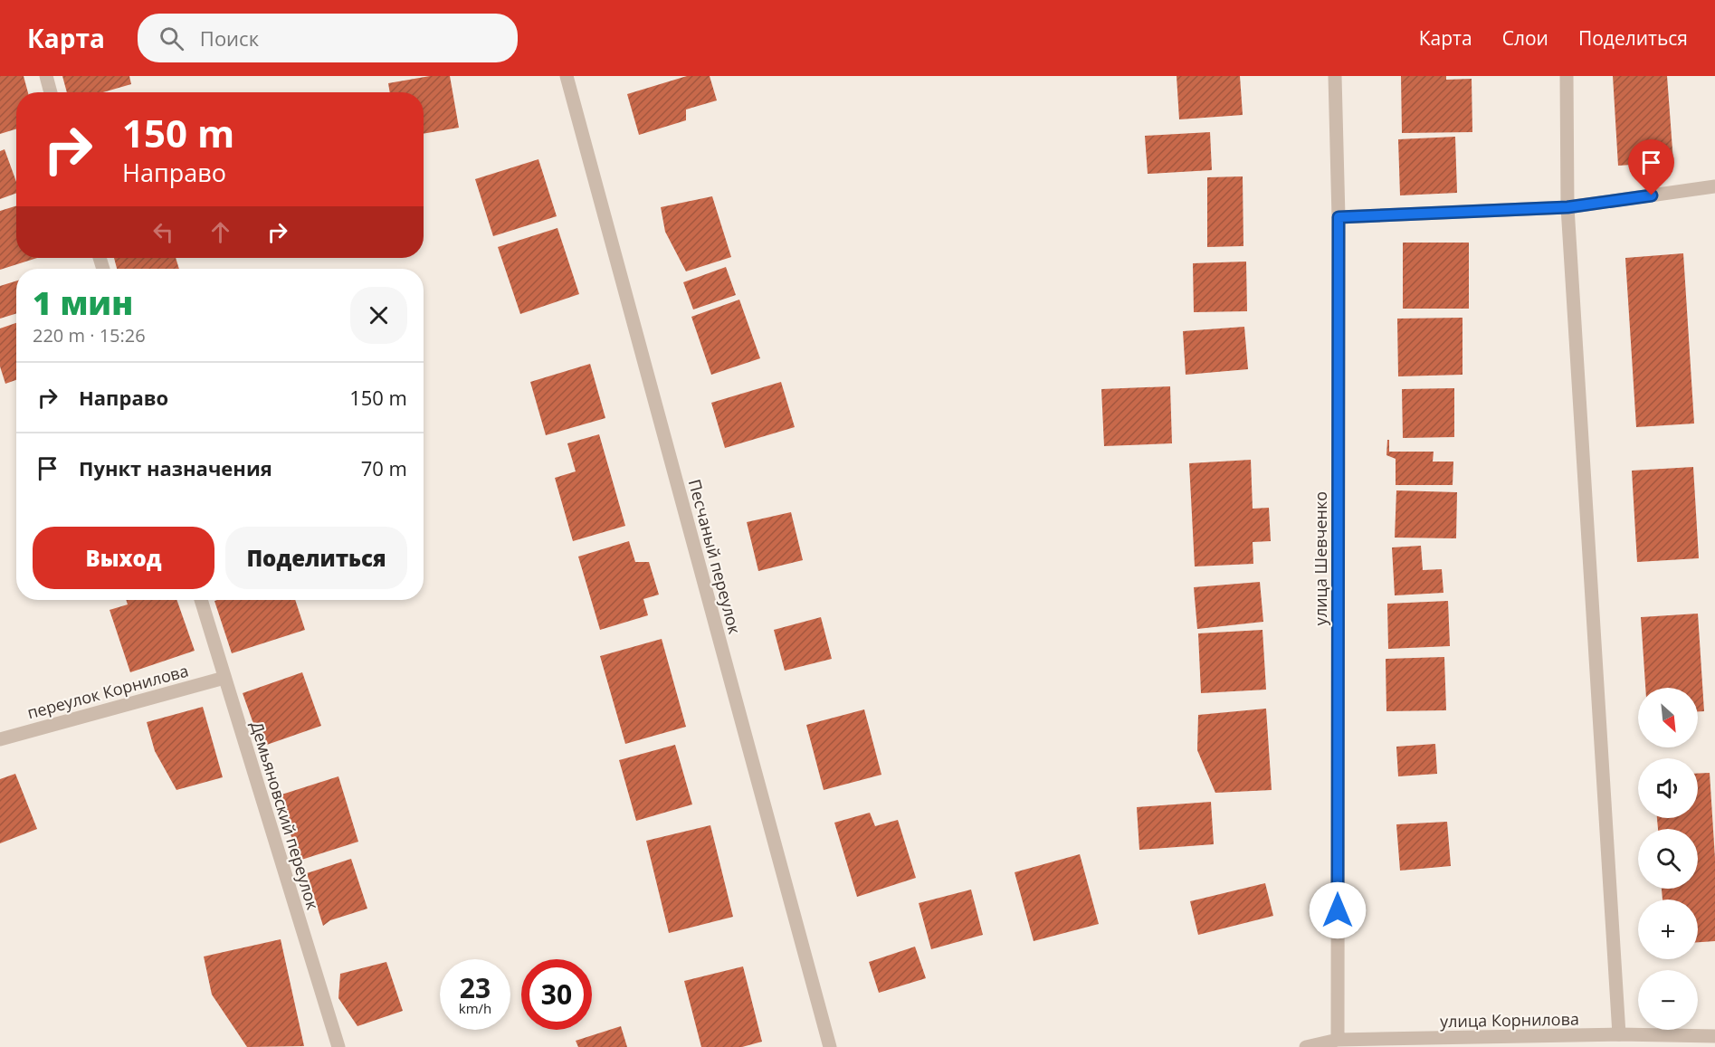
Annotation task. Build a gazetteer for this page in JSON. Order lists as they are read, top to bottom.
{
  "streets": {
    "street": [
      "Песчаный переулок",
      "улица Шевченко",
      "переулок Корнилова",
      "Демьяновский переулок",
      "улица Корнилова"
    ]
  },
  "crossings": [
    ["улица Шевченко", "улица Корнилова"],
    ["переулок Корнилова", "Демьяновский переулок"]
  ],
  "north": "bottom right",
  "page": {
    "header": "Карта",
    "search": "Поиск",
    "nav": ["Карта", "Слои", "Поделиться"],
    "turn": ["150 m", "Направо"],
    "heading": ["1 мин", "220 m · 15:26"],
    "list": [
      {
        "name": "Направо",
        "value": "150 m"
      },
      {
        "name": "Пункт назначения",
        "value": "70 m"
      }
    ],
    "buttons": ["Выход", "Поделиться"],
    "map_buttons": ["+", "−"],
    "speed": "23 km/h",
    "limit": "30"
  }
}
